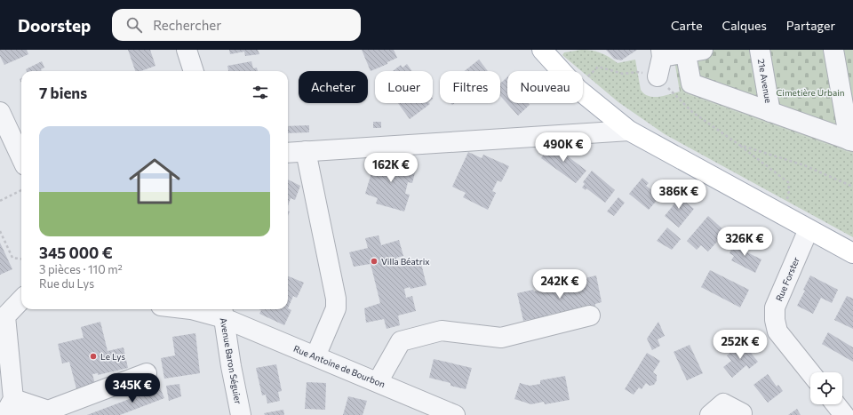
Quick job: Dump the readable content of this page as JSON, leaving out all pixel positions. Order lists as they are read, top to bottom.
{
  "streets": {
    "street": [
      "21e Avenue",
      "Rue Forster",
      "Avenue Baron Séguier",
      "Rue Antoine de Bourbon"
    ]
  },
  "crossings": [
    ["Avenue Baron Séguier", "Rue Antoine de Bourbon"]
  ],
  "parks": ["Cimetière Urbain"],
  "places": ["Villa Béatrix", "Le Lys"],
  "page": {
    "header": "Doorstep",
    "search": "Rechercher",
    "nav": ["Carte", "Calques", "Partager"],
    "chip": [
      "Acheter",
      "Louer",
      "Filtres",
      "Nouveau"
    ],
    "heading": "7 biens",
    "list": [
      {
        "name": "345 000 €",
        "note": "3 pièces · 110 m² · Rue du Lys"
      }
    ],
    "price": [
      "490K €",
      "162K €",
      "386K €",
      "326K €",
      "242K €",
      "252K €",
      "345K €"
    ]
  }
}
